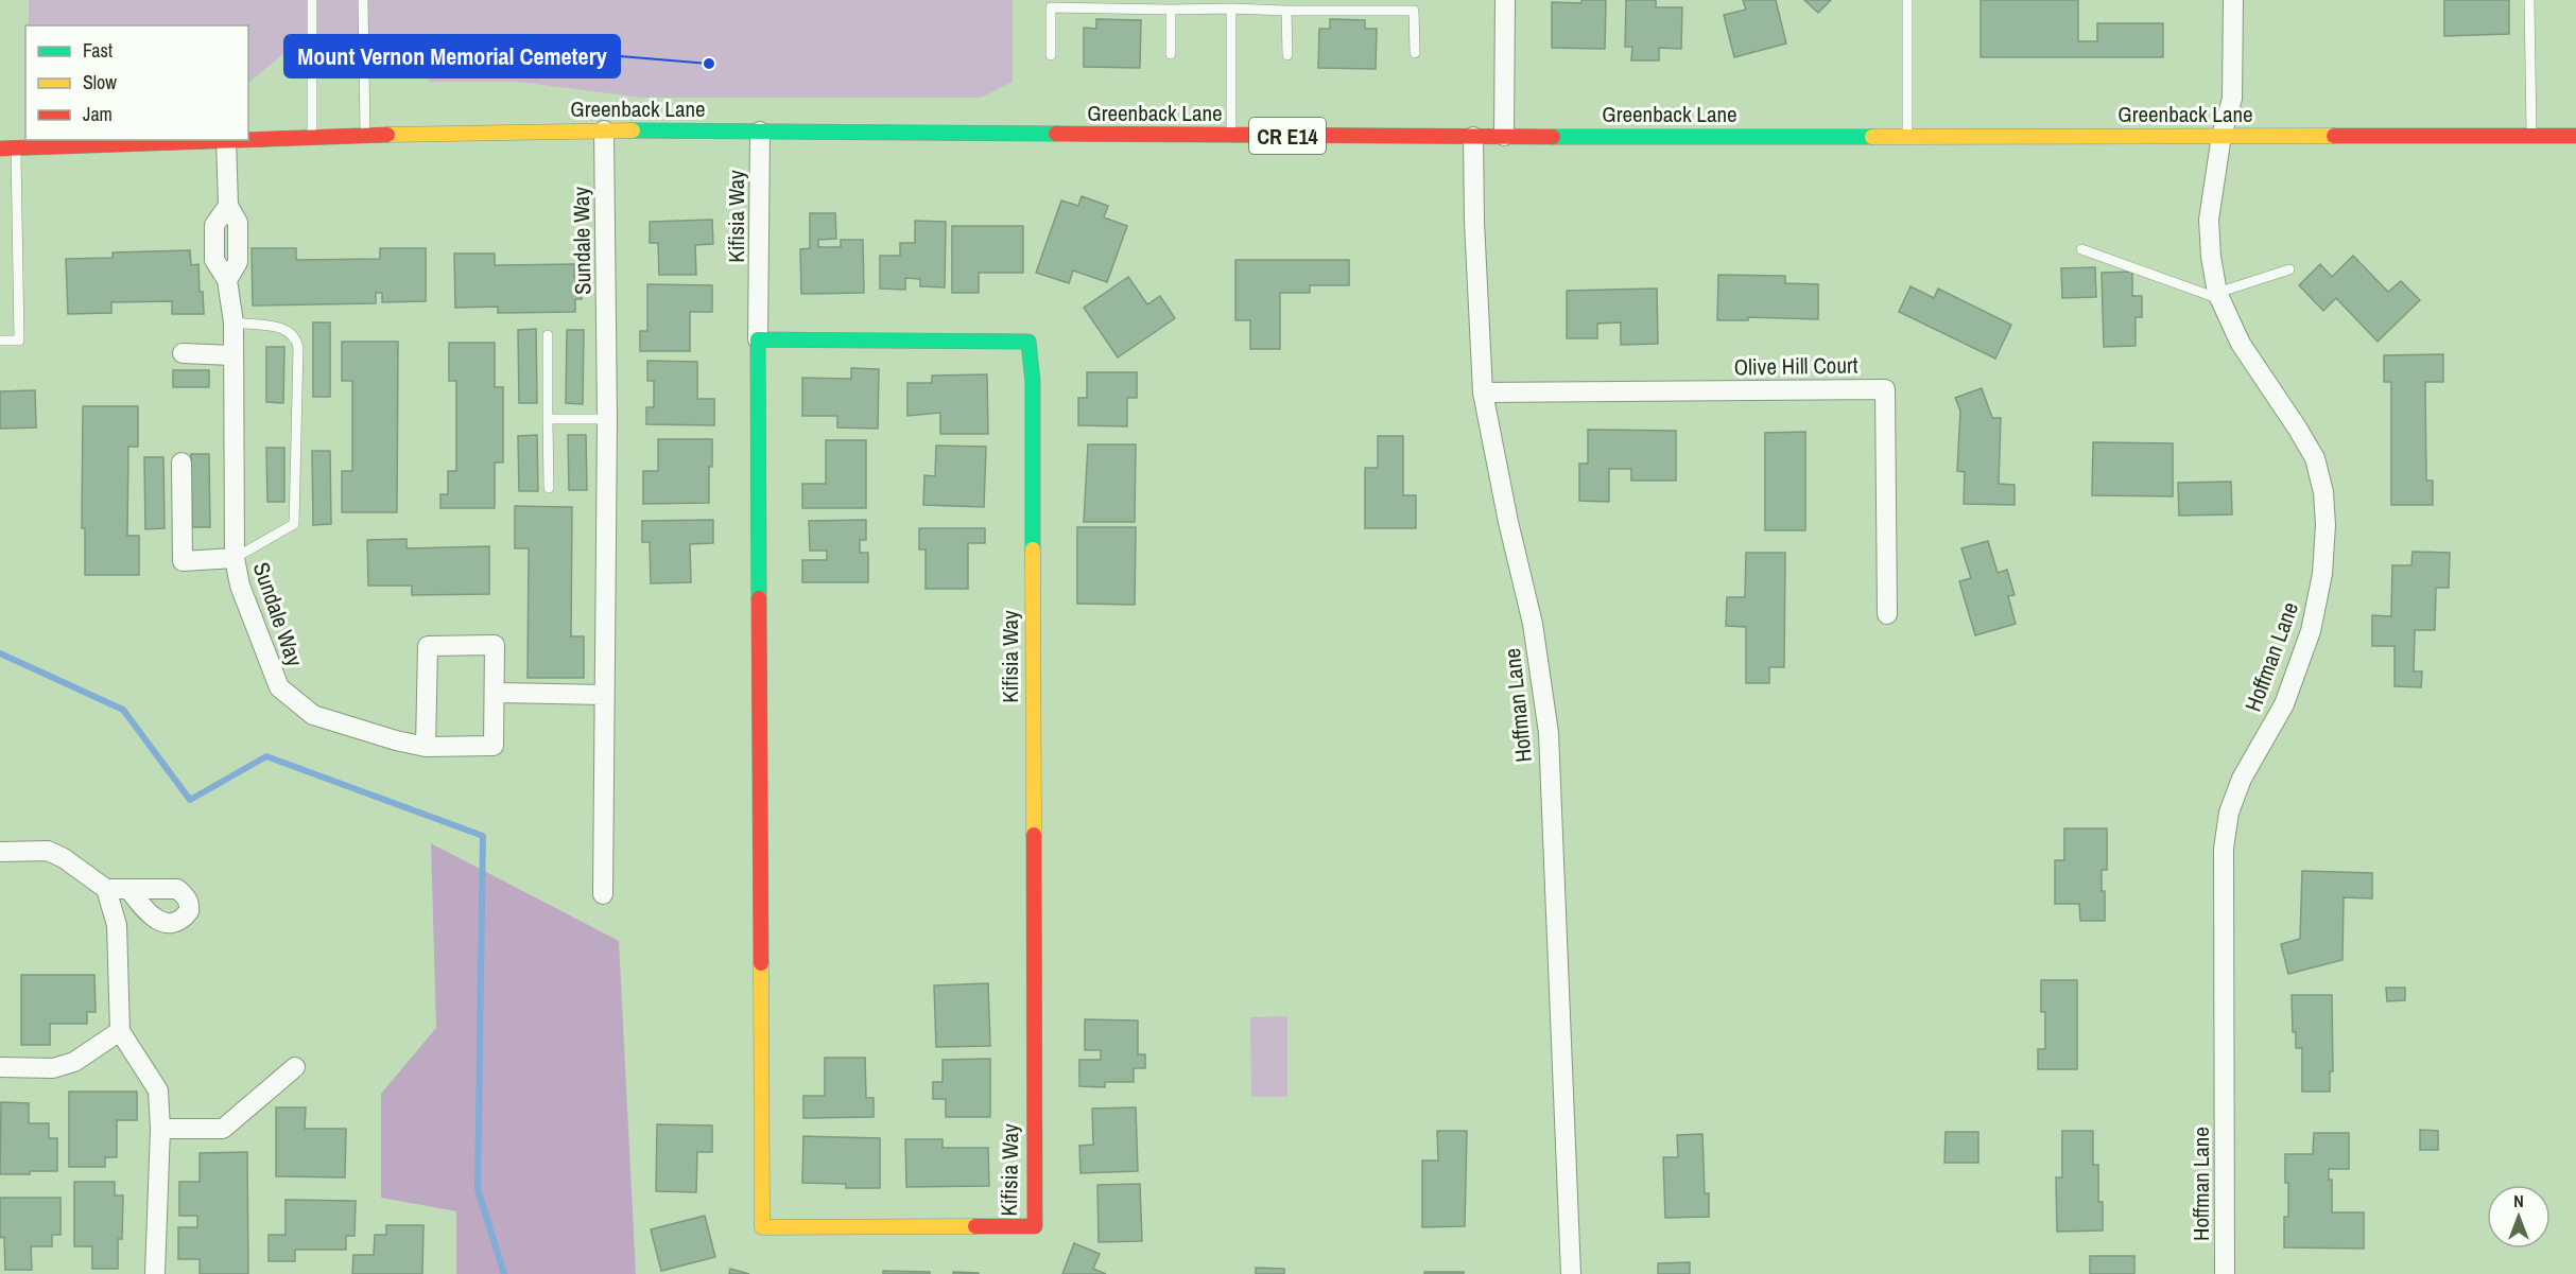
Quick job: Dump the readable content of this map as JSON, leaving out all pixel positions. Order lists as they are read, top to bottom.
{
  "streets": {
    "main road": ["Greenback Lane", "CR E14", "Kifisia Way"],
    "street": ["Sundale Way", "Olive Hill Court", "Hoffman Lane"]
  },
  "crossings": [
    ["Greenback Lane", "Kifisia Way"],
    ["Greenback Lane", "Sundale Way"],
    ["Greenback Lane", "Hoffman Lane"],
    ["Olive Hill Court", "Hoffman Lane"]
  ],
  "places": ["Mount Vernon Memorial Cemetery"],
  "legend": ["Fast", "Slow", "Jam"],
  "north": "top"
}
